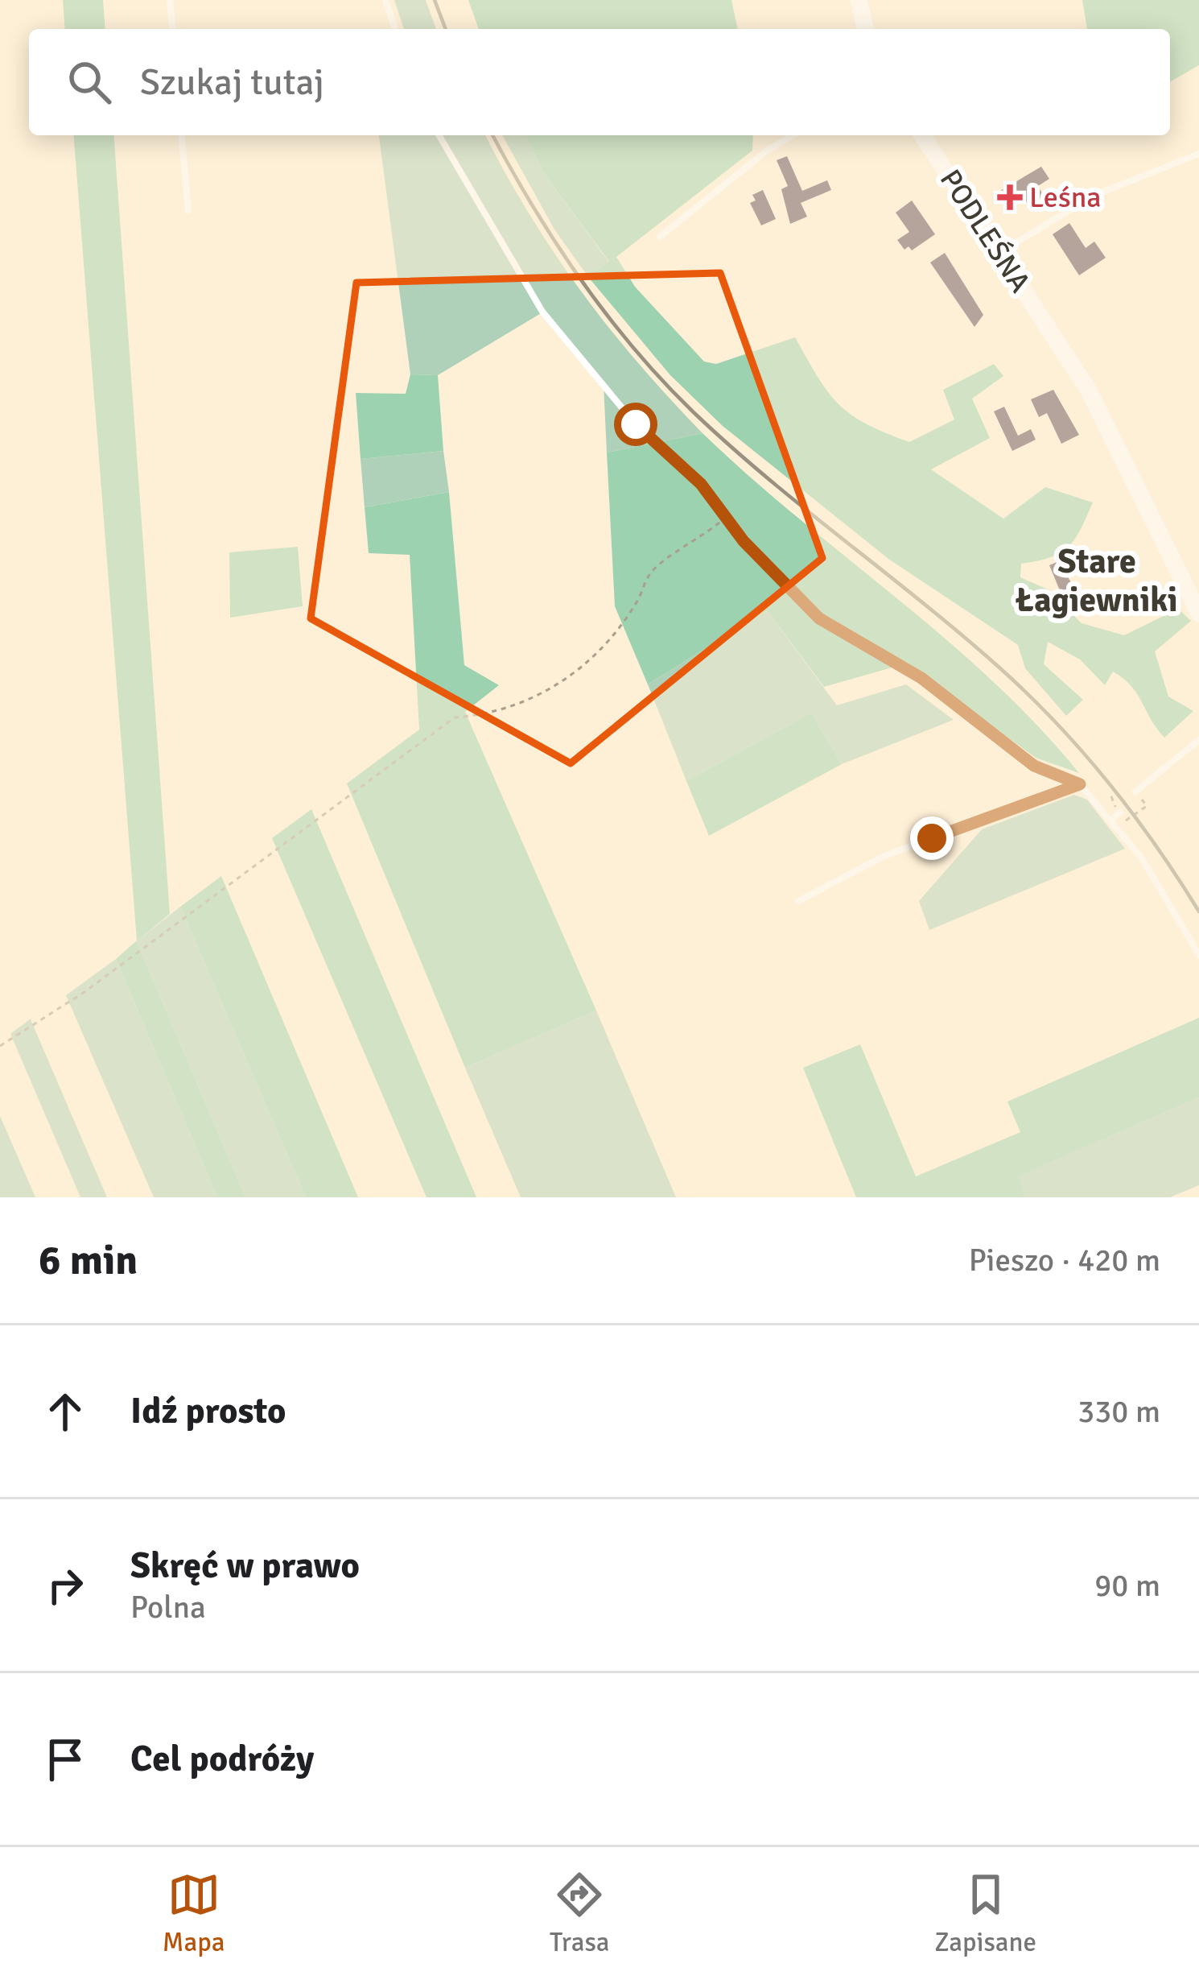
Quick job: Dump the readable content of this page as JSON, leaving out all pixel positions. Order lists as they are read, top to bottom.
{
  "streets": {
    "street": ["PODLEŚNA"]
  },
  "districts": ["Stare Łagiewniki"],
  "places": {
    "health": ["Leśna"]
  },
  "page": {
    "search": "Szukaj tutaj",
    "heading": ["6 min", "Pieszo · 420 m"],
    "list": [
      ["Idź prosto", "330 m"],
      ["Skręć w prawo", "Polna", "90 m"],
      "Cel podróży"
    ],
    "nav": ["Mapa", "Trasa", "Zapisane"]
  }
}
